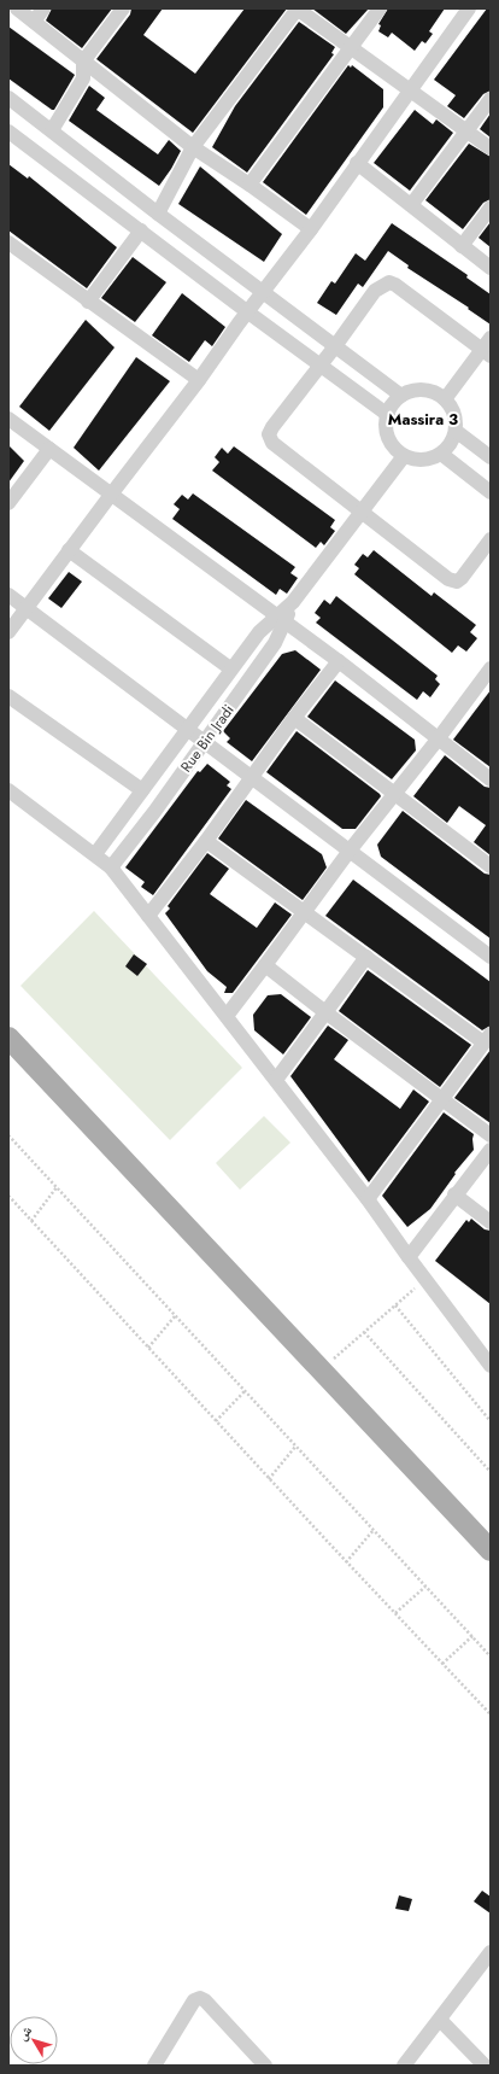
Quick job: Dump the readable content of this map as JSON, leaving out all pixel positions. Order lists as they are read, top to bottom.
{
  "streets": {
    "street": ["Rue Bin Jradi"]
  },
  "districts": ["Massira 3"],
  "north": "top left"
}
